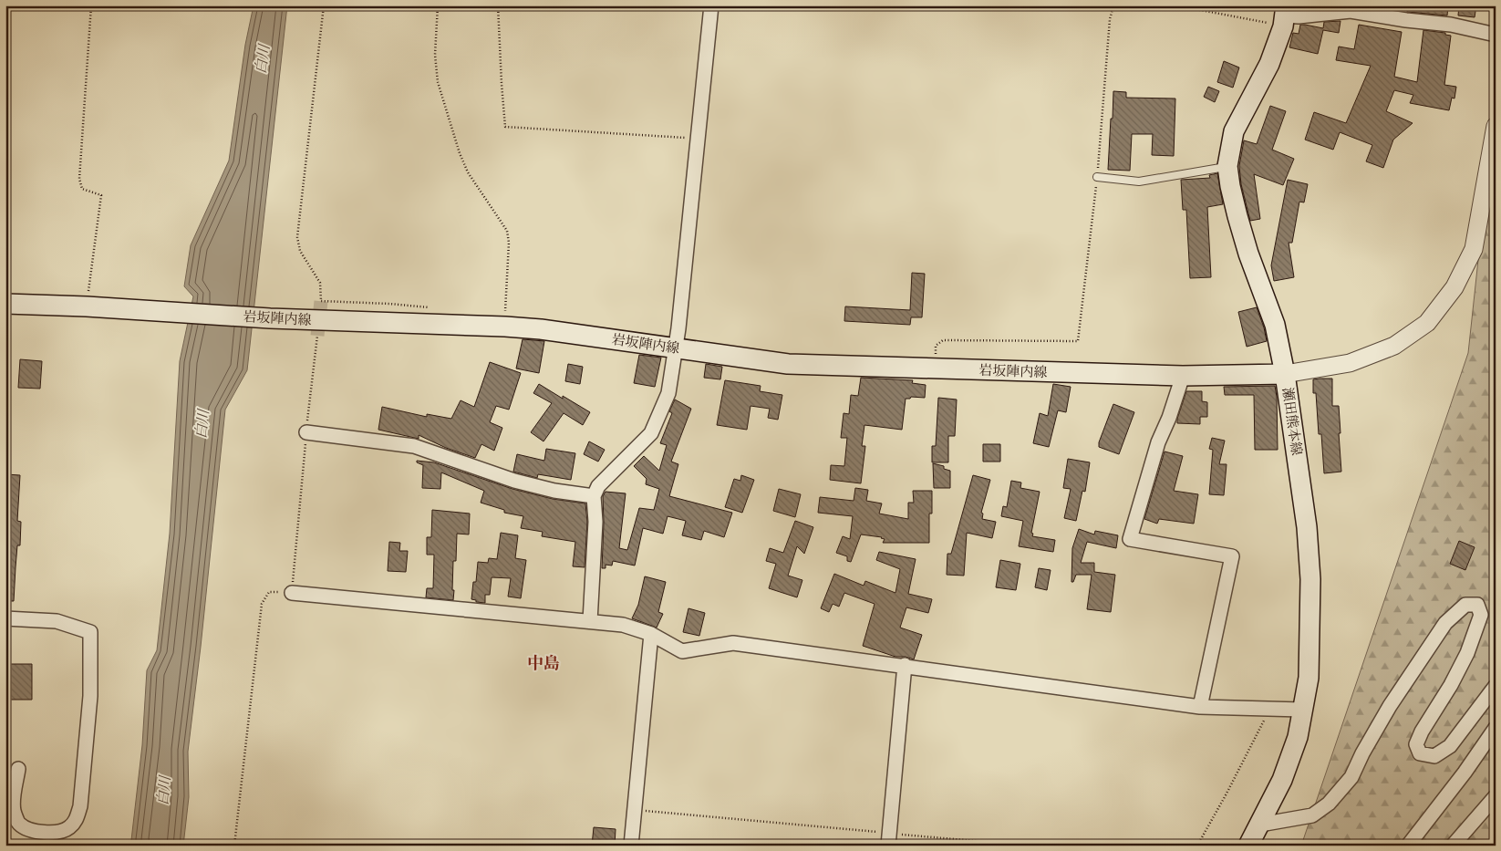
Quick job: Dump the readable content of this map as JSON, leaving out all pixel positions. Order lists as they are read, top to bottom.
{
  "streets": {
    "main road": ["岩坂陣内線", "瀬田熊本線"]
  },
  "crossings": [
    ["岩坂陣内線", "瀬田熊本線"]
  ],
  "districts": ["中島"],
  "water": ["白川"]
}
